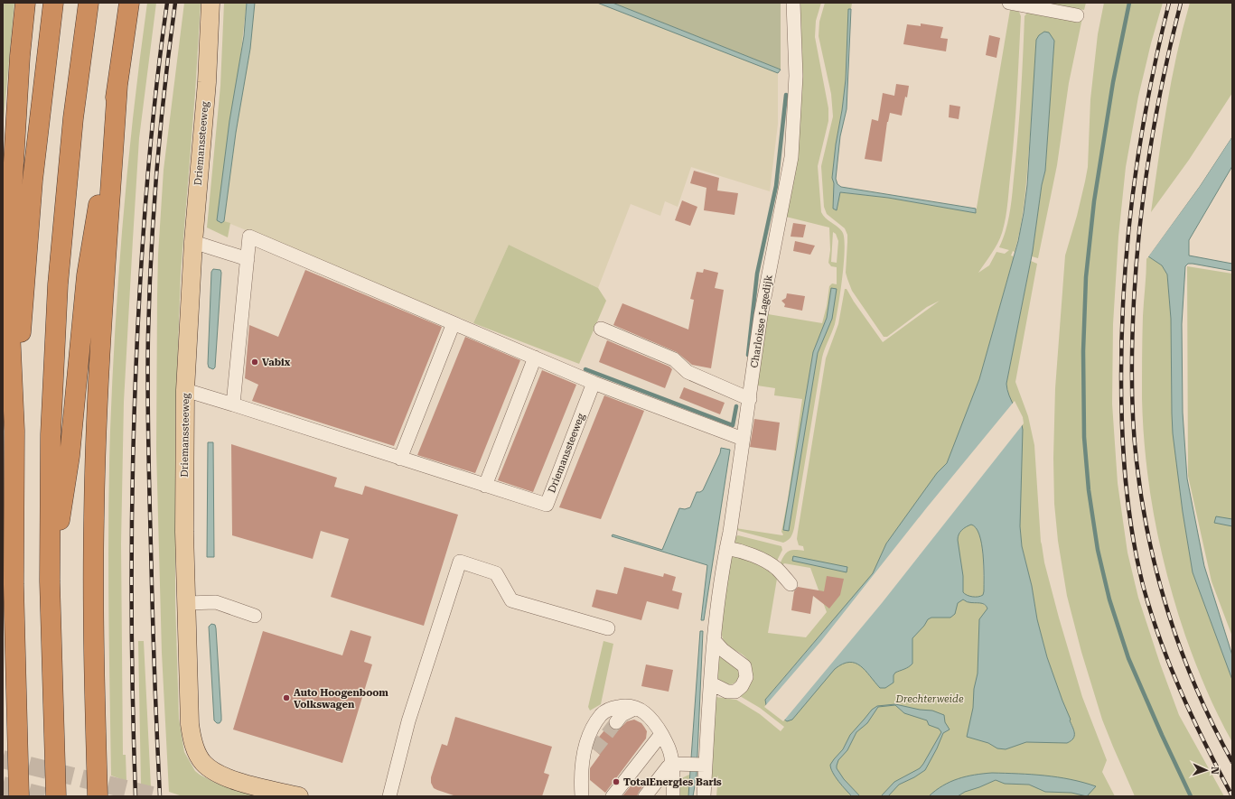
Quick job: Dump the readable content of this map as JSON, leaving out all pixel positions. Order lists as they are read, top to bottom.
{
  "streets": {
    "main road": ["Driemanssteeweg"],
    "street": ["Charloisse Lagedijk"]
  },
  "parks": ["Drechterweide"],
  "places": ["Vabix", "Auto Hoogenboom Volkswagen", "TotalEnergies Baris"],
  "north": "right"
}
